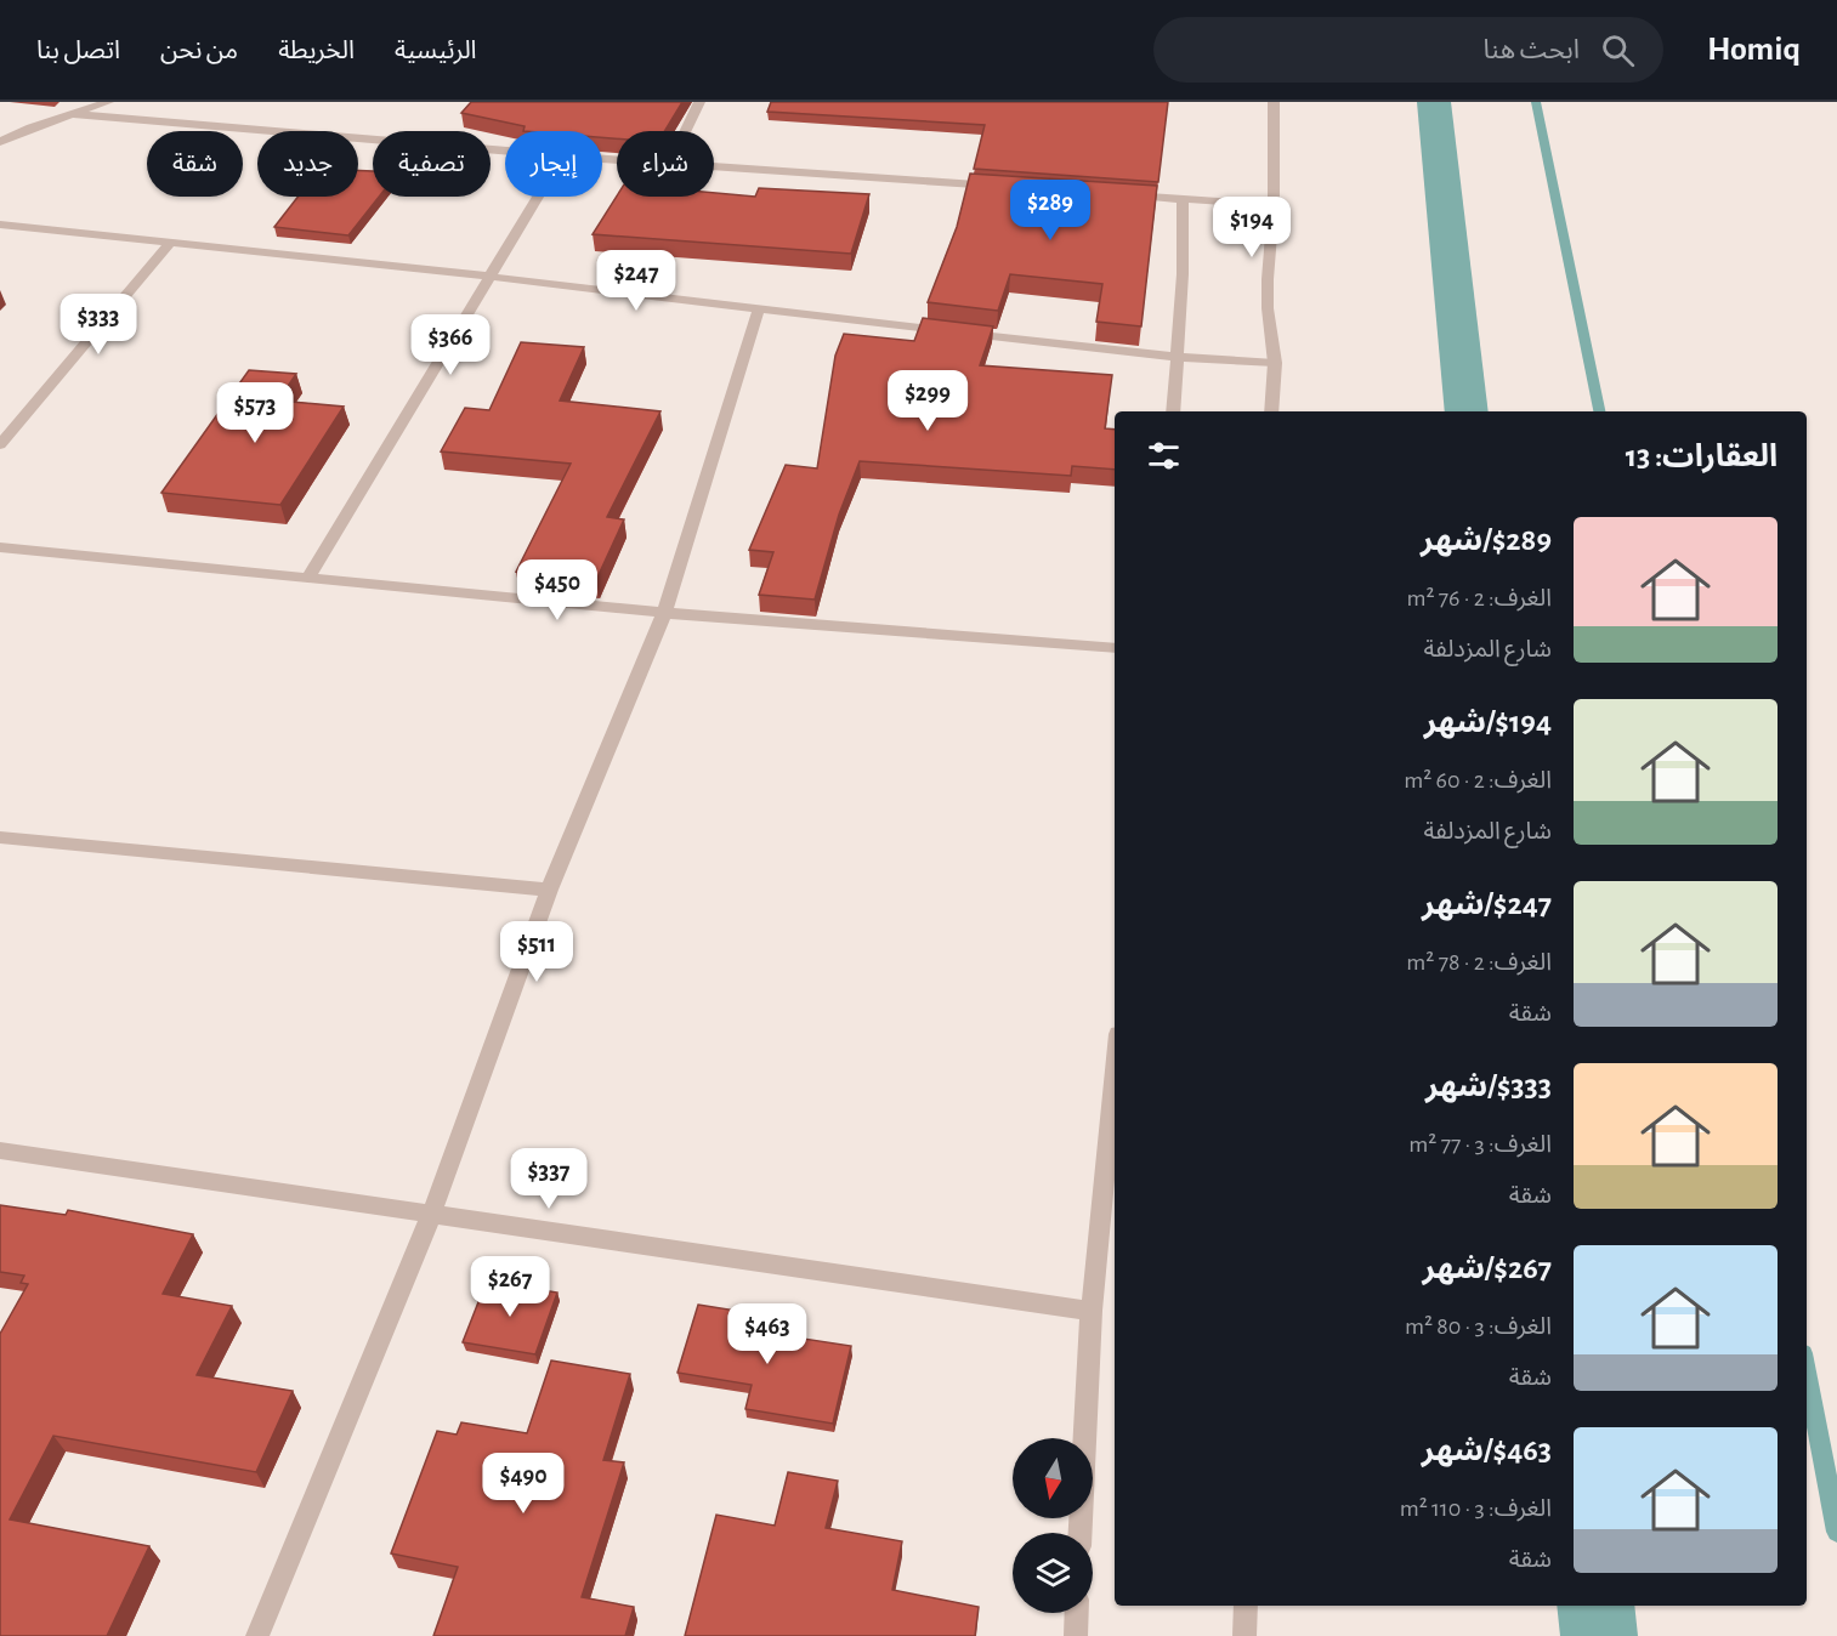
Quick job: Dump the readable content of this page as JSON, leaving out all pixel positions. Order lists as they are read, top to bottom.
{
  "north": "bottom",
  "page": {
    "header": "Homiq",
    "search": "ابحث هنا",
    "nav": [
      "الرئيسية",
      "الخريطة",
      "من نحن",
      "اتصل بنا"
    ],
    "chip": [
      "شراء",
      "إيجار",
      "تصفية",
      "جديد",
      "شقة"
    ],
    "price": [
      "$289",
      "$194",
      "$247",
      "$333",
      "$366",
      "$299",
      "$573",
      "$450",
      "$511",
      "$337",
      "$267",
      "$463",
      "$490"
    ],
    "heading": "العقارات: 13",
    "list": [
      {
        "name": "$289/شهر",
        "note": "الغرف: 2 · 76 m² · شارع المزدلفة"
      },
      {
        "name": "$194/شهر",
        "note": "الغرف: 2 · 60 m² · شارع المزدلفة"
      },
      {
        "name": "$247/شهر",
        "note": "الغرف: 2 · 78 m² · شقة"
      },
      {
        "name": "$333/شهر",
        "note": "الغرف: 3 · 77 m² · شقة"
      },
      {
        "name": "$267/شهر",
        "note": "الغرف: 3 · 80 m² · شقة"
      },
      {
        "name": "$463/شهر",
        "note": "الغرف: 3 · 110 m² · شقة"
      }
    ]
  }
}
